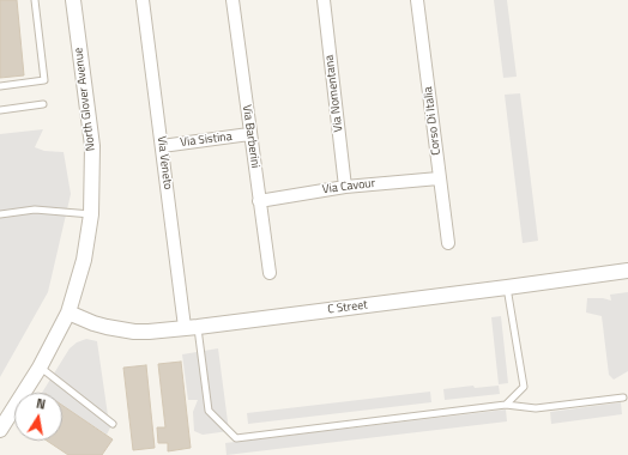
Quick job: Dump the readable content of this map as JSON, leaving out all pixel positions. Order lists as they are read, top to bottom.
{
  "streets": {
    "street": [
      "Via Nomentana",
      "North Glover Avenue",
      "Corso Di Italia",
      "Via Barberini",
      "Via Sistina",
      "Via Veneto",
      "Via Cavour",
      "C Street"
    ]
  },
  "crossings": [
    ["Via Nomentana", "Via Cavour"],
    ["North Glover Avenue", "C Street"],
    ["Corso Di Italia", "Via Cavour"],
    ["Via Barberini", "Via Sistina"],
    ["Via Barberini", "Via Cavour"],
    ["Via Sistina", "Via Veneto"],
    ["Via Veneto", "C Street"]
  ],
  "north": "top"
}
